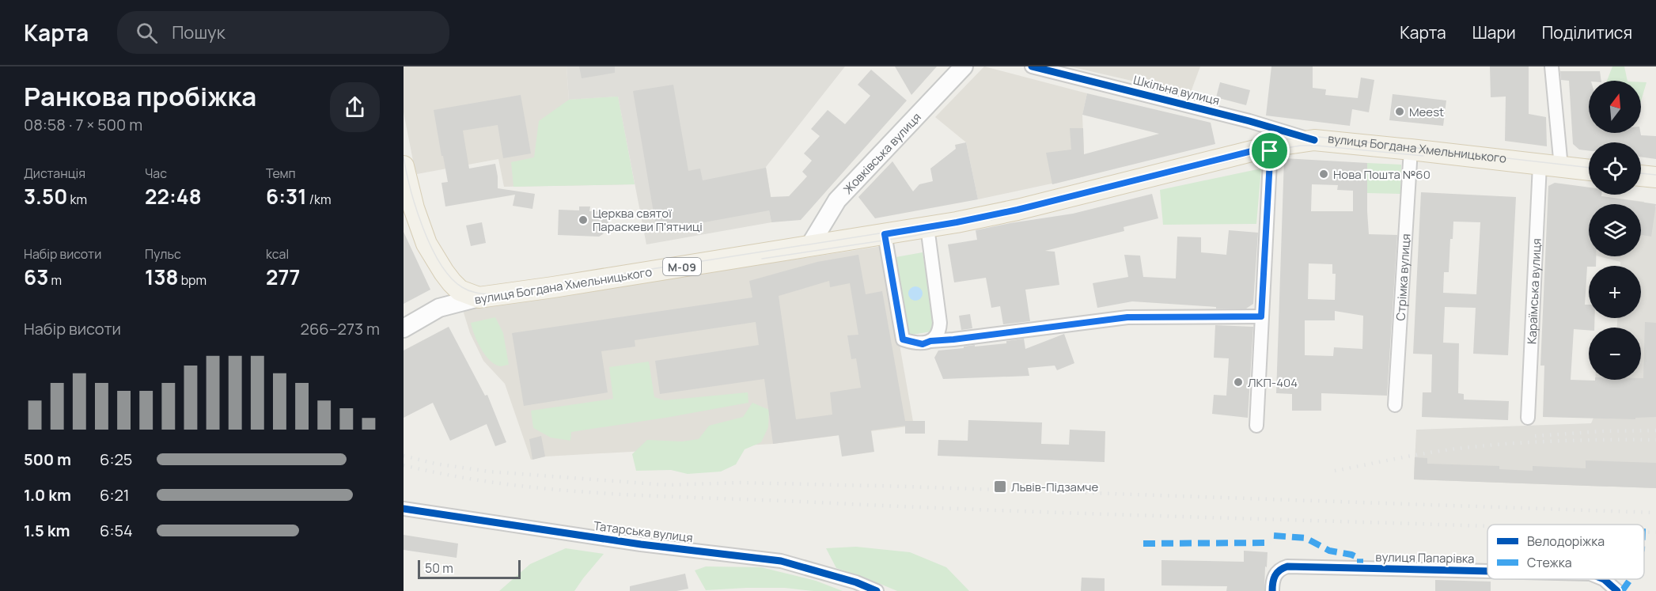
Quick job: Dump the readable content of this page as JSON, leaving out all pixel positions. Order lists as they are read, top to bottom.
{
  "streets": {
    "main road": ["вулиця Богдана Хмельницького", "М-09"],
    "street": [
      "Шкільна вулиця",
      "Жовківська вулиця",
      "Стрімка вулиця",
      "Караїмська вулиця",
      "Татарська вулиця",
      "вулиця Папарівка"
    ]
  },
  "crossings": [
    ["Шкільна вулиця", "вулиця Богдана Хмельницького"],
    ["вулиця Богдана Хмельницького", "Жовківська вулиця"],
    ["вулиця Богдана Хмельницького", "Стрімка вулиця"],
    ["вулиця Богдана Хмельницького", "Караїмська вулиця"]
  ],
  "places": {
    "other": [
      "Meest",
      "Нова Пошта №60",
      "Церква святої Параскеви П'ятниці",
      "ЛКП-404"
    ],
    "transit": ["Львів-Підзамче"]
  },
  "legend": ["Велодоріжка", "Стежка"],
  "scale_bar": "50 m",
  "north": "top",
  "page": {
    "header": "Карта",
    "search": "Пошук",
    "nav": ["Карта", "Шари", "Поділитися"],
    "heading": ["Ранкова пробіжка", "08:58 · 7 × 500 m"],
    "map_buttons": ["+", "−"],
    "stats": [
      ["Дистанція", "3.50 km"],
      ["Час", "22:48"],
      ["Темп", "6:31 /km"],
      ["Набір висоти", "63 m"],
      ["Пульс", "138 bpm"],
      ["kcal", "277"]
    ],
    "chart": ["Набір висоти", "266–273 m"],
    "list": [
      {
        "name": "500 m",
        "note": "6:25"
      },
      {
        "name": "1.0 km",
        "note": "6:21"
      },
      {
        "name": "1.5 km",
        "note": "6:54"
      }
    ],
    "scale": "50 m"
  }
}
